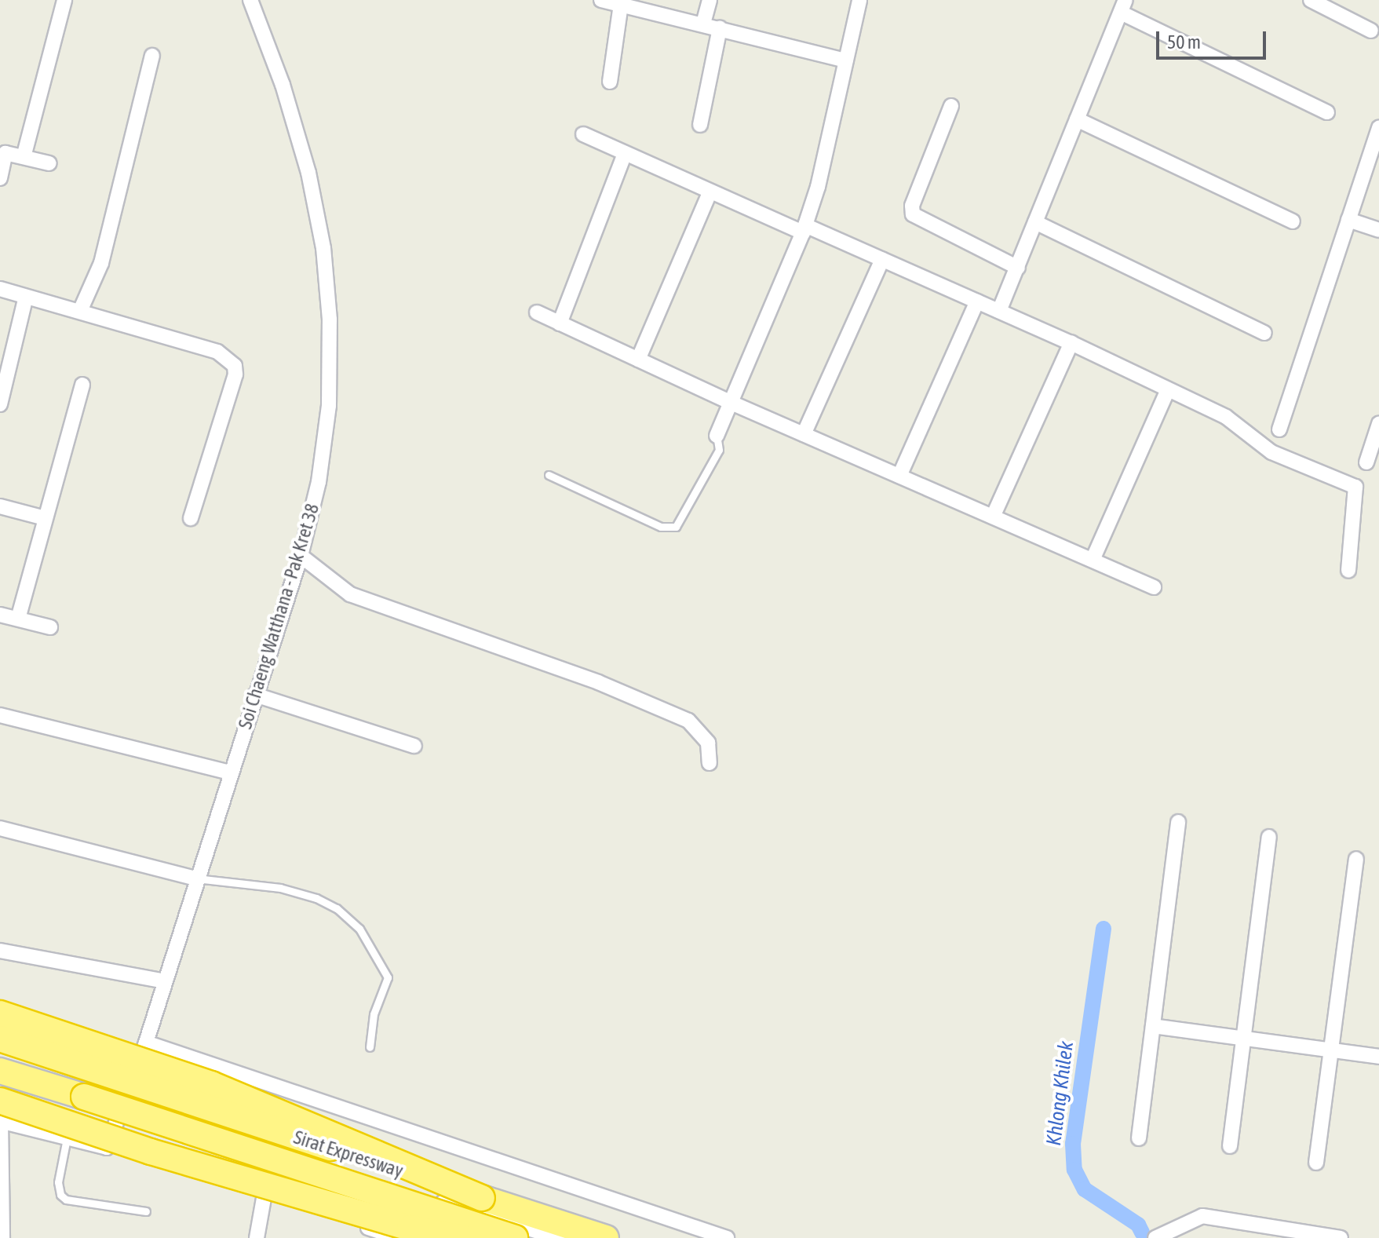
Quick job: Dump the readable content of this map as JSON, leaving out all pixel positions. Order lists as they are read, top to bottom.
{
  "streets": {
    "highway": ["Sirat Expressway"],
    "street": ["Soi Chaeng Watthana - Pak Kret 38"]
  },
  "water": ["Khlong Khilek"],
  "scale_bar": "50 m"
}
